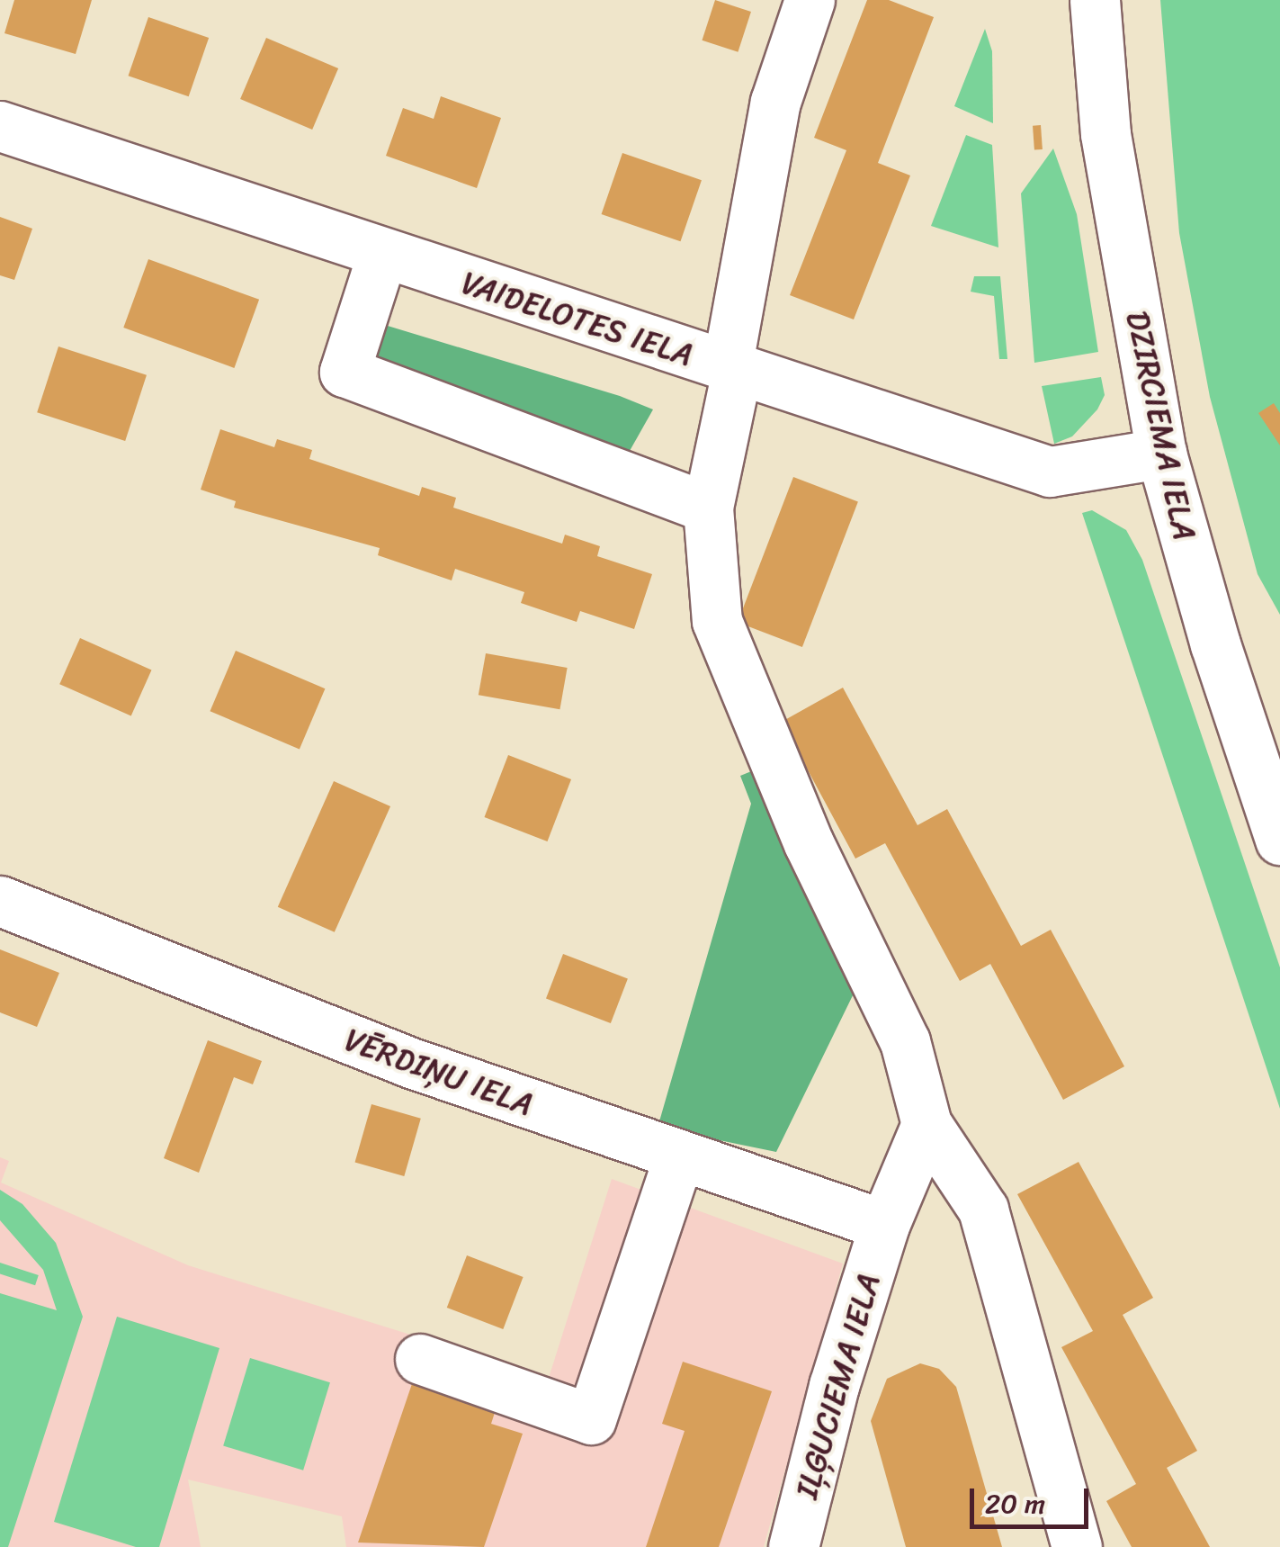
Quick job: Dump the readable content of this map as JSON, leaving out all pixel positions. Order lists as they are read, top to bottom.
{
  "streets": {
    "street": [
      "VAIDELOTES IELA",
      "DZIRCIEMA IELA",
      "VĒRDIŅU IELA",
      "IĻĢUCIEMA IELA"
    ]
  },
  "crossings": [
    ["VAIDELOTES IELA", "DZIRCIEMA IELA"],
    ["VĒRDIŅU IELA", "IĻĢUCIEMA IELA"]
  ],
  "scale_bar": "20 m"
}
